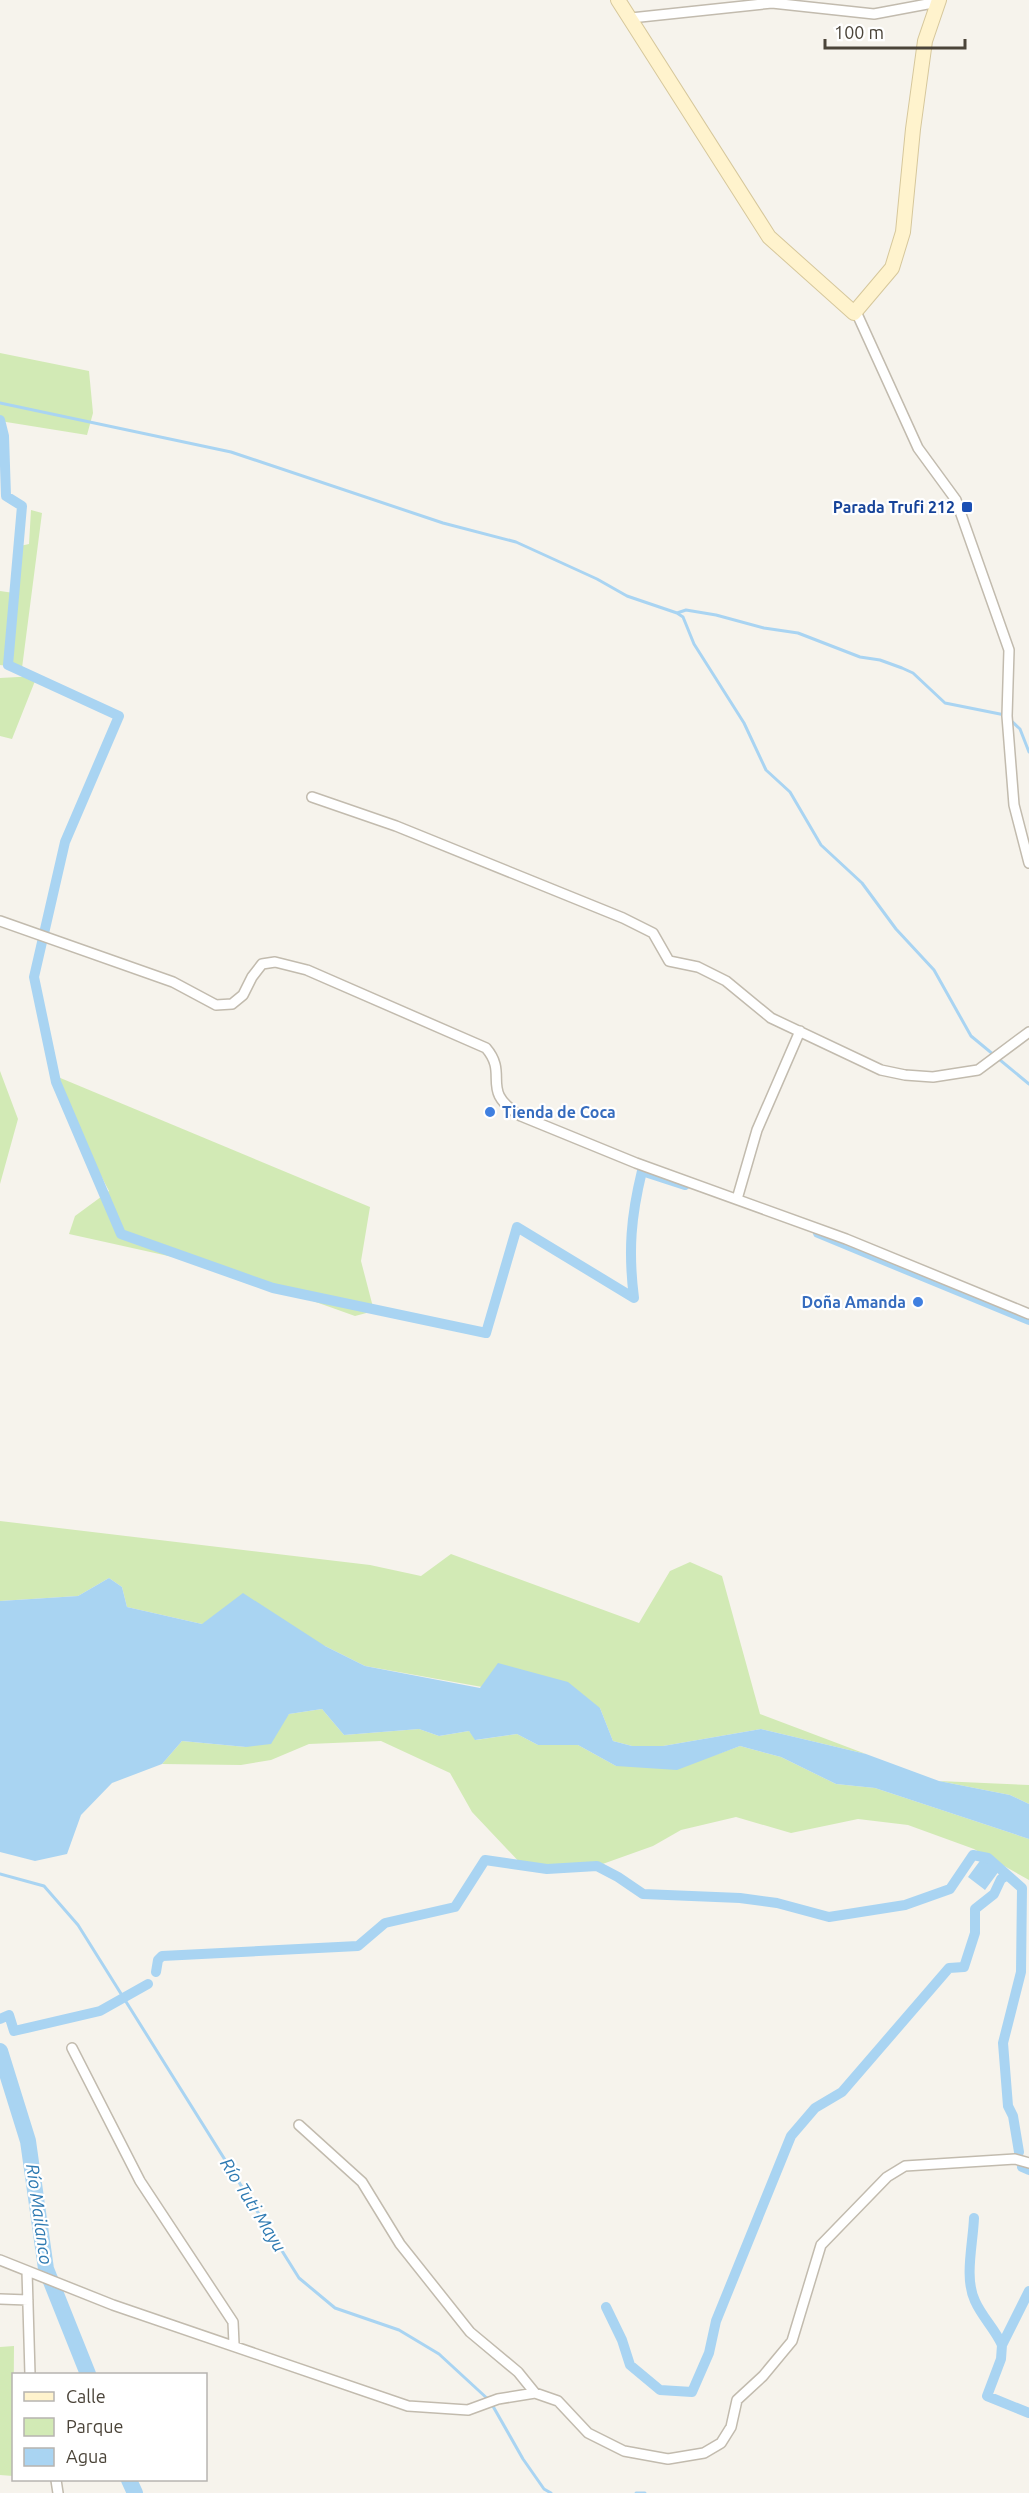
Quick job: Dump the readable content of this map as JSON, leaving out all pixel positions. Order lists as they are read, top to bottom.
{
  "water": ["Río Tuti Mayu", "Río Mailanco"],
  "places": {
    "transit": ["Parada Trufi 212"],
    "other": ["Tienda de Coca", "Doña Amanda"]
  },
  "legend": ["Calle", "Parque", "Agua"],
  "scale_bar": "100 m"
}
